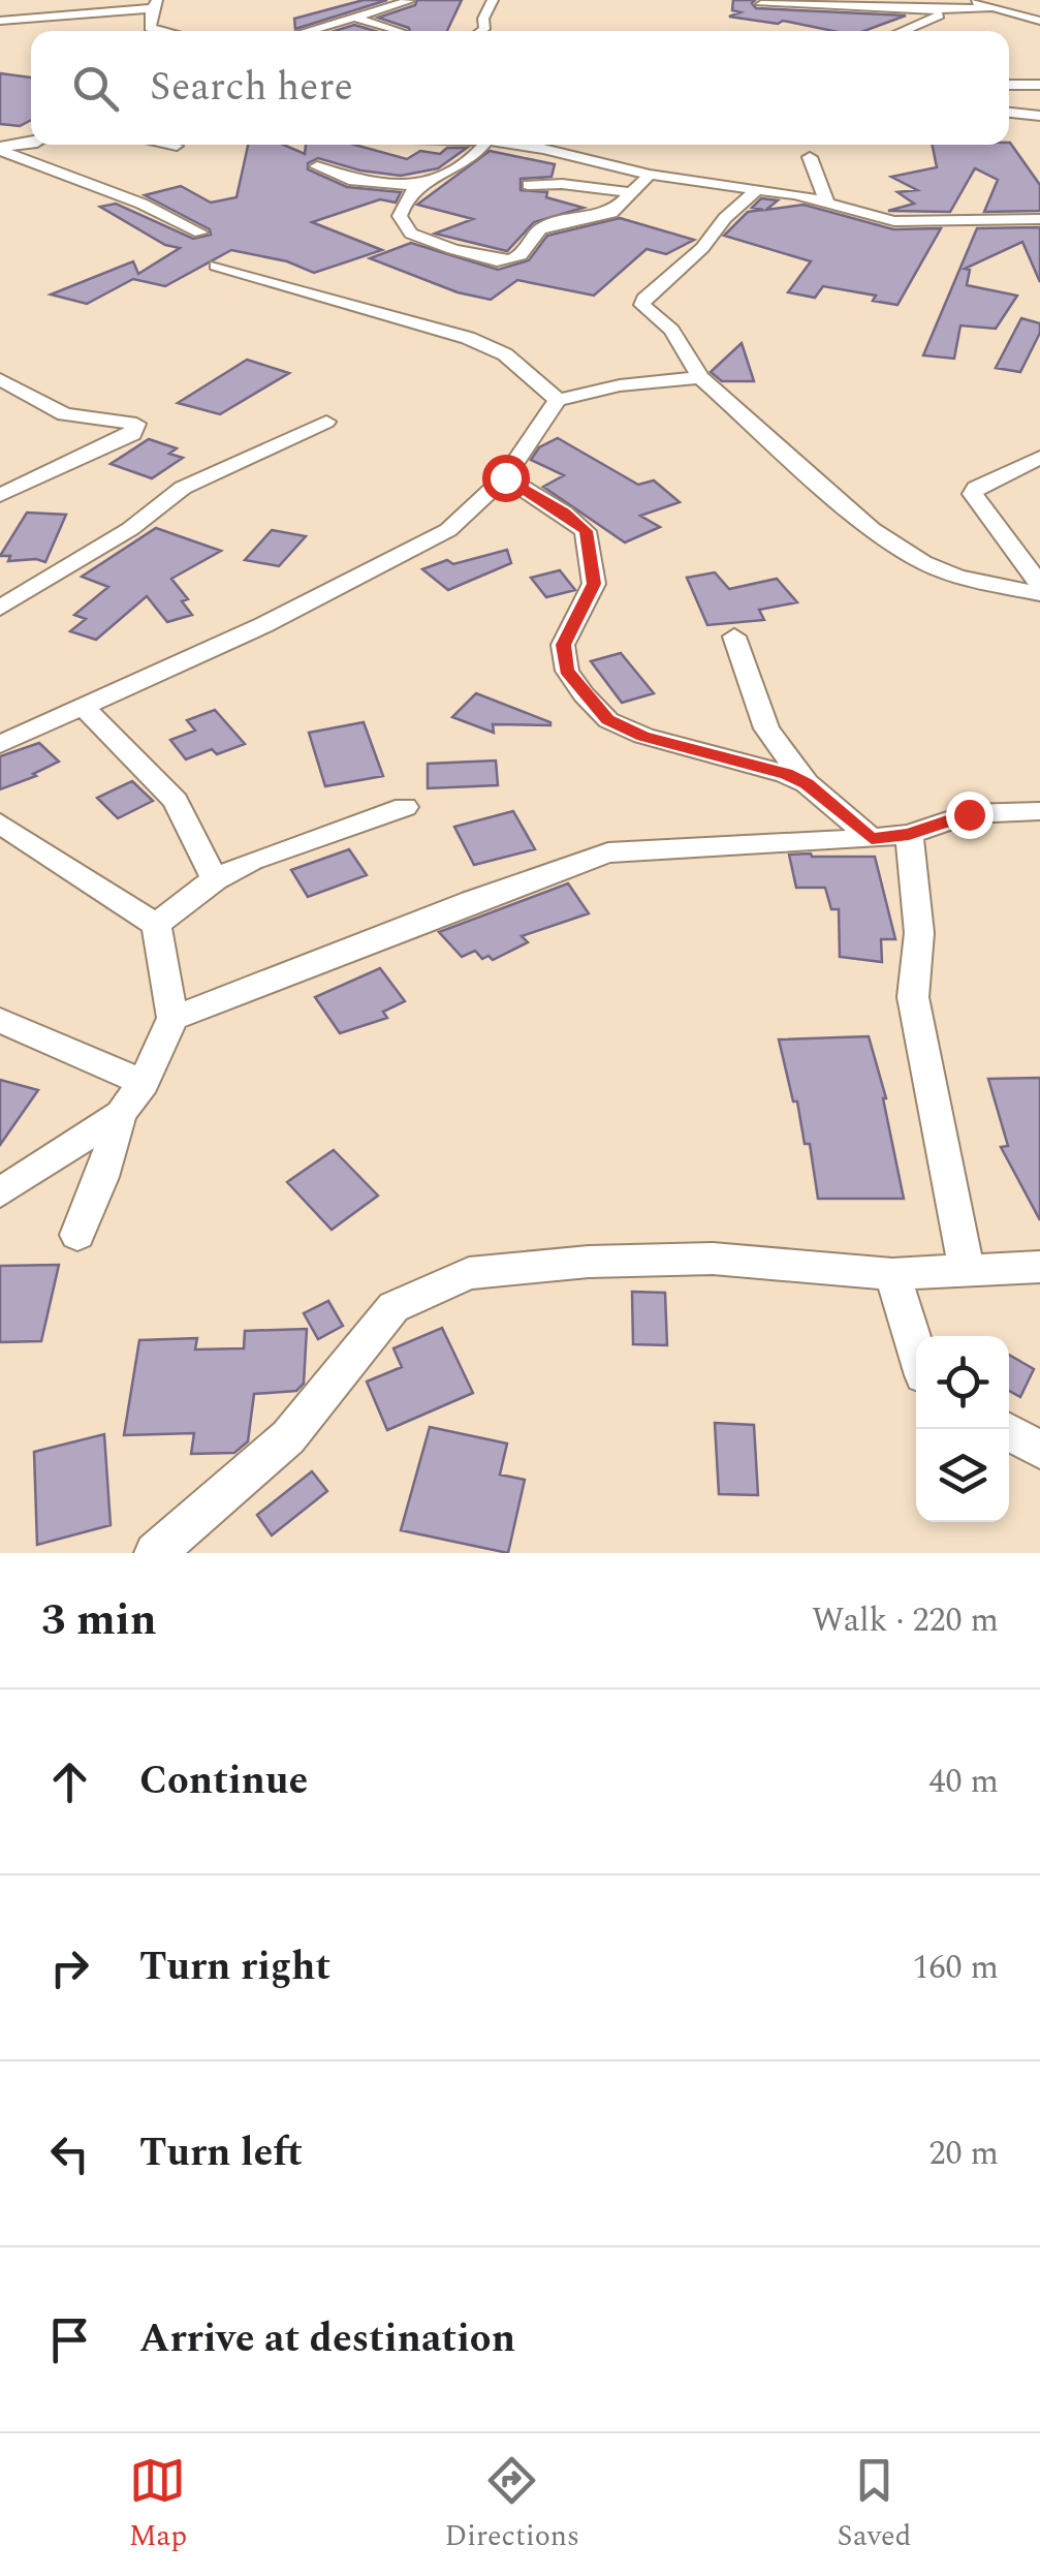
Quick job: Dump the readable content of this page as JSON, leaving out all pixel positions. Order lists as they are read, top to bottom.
{
  "page": {
    "search": "Search here",
    "heading": ["3 min", "Walk · 220 m"],
    "list": [
      ["Continue", "40 m"],
      ["Turn right", "160 m"],
      ["Turn left", "20 m"],
      "Arrive at destination"
    ],
    "nav": ["Map", "Directions", "Saved"]
  }
}
